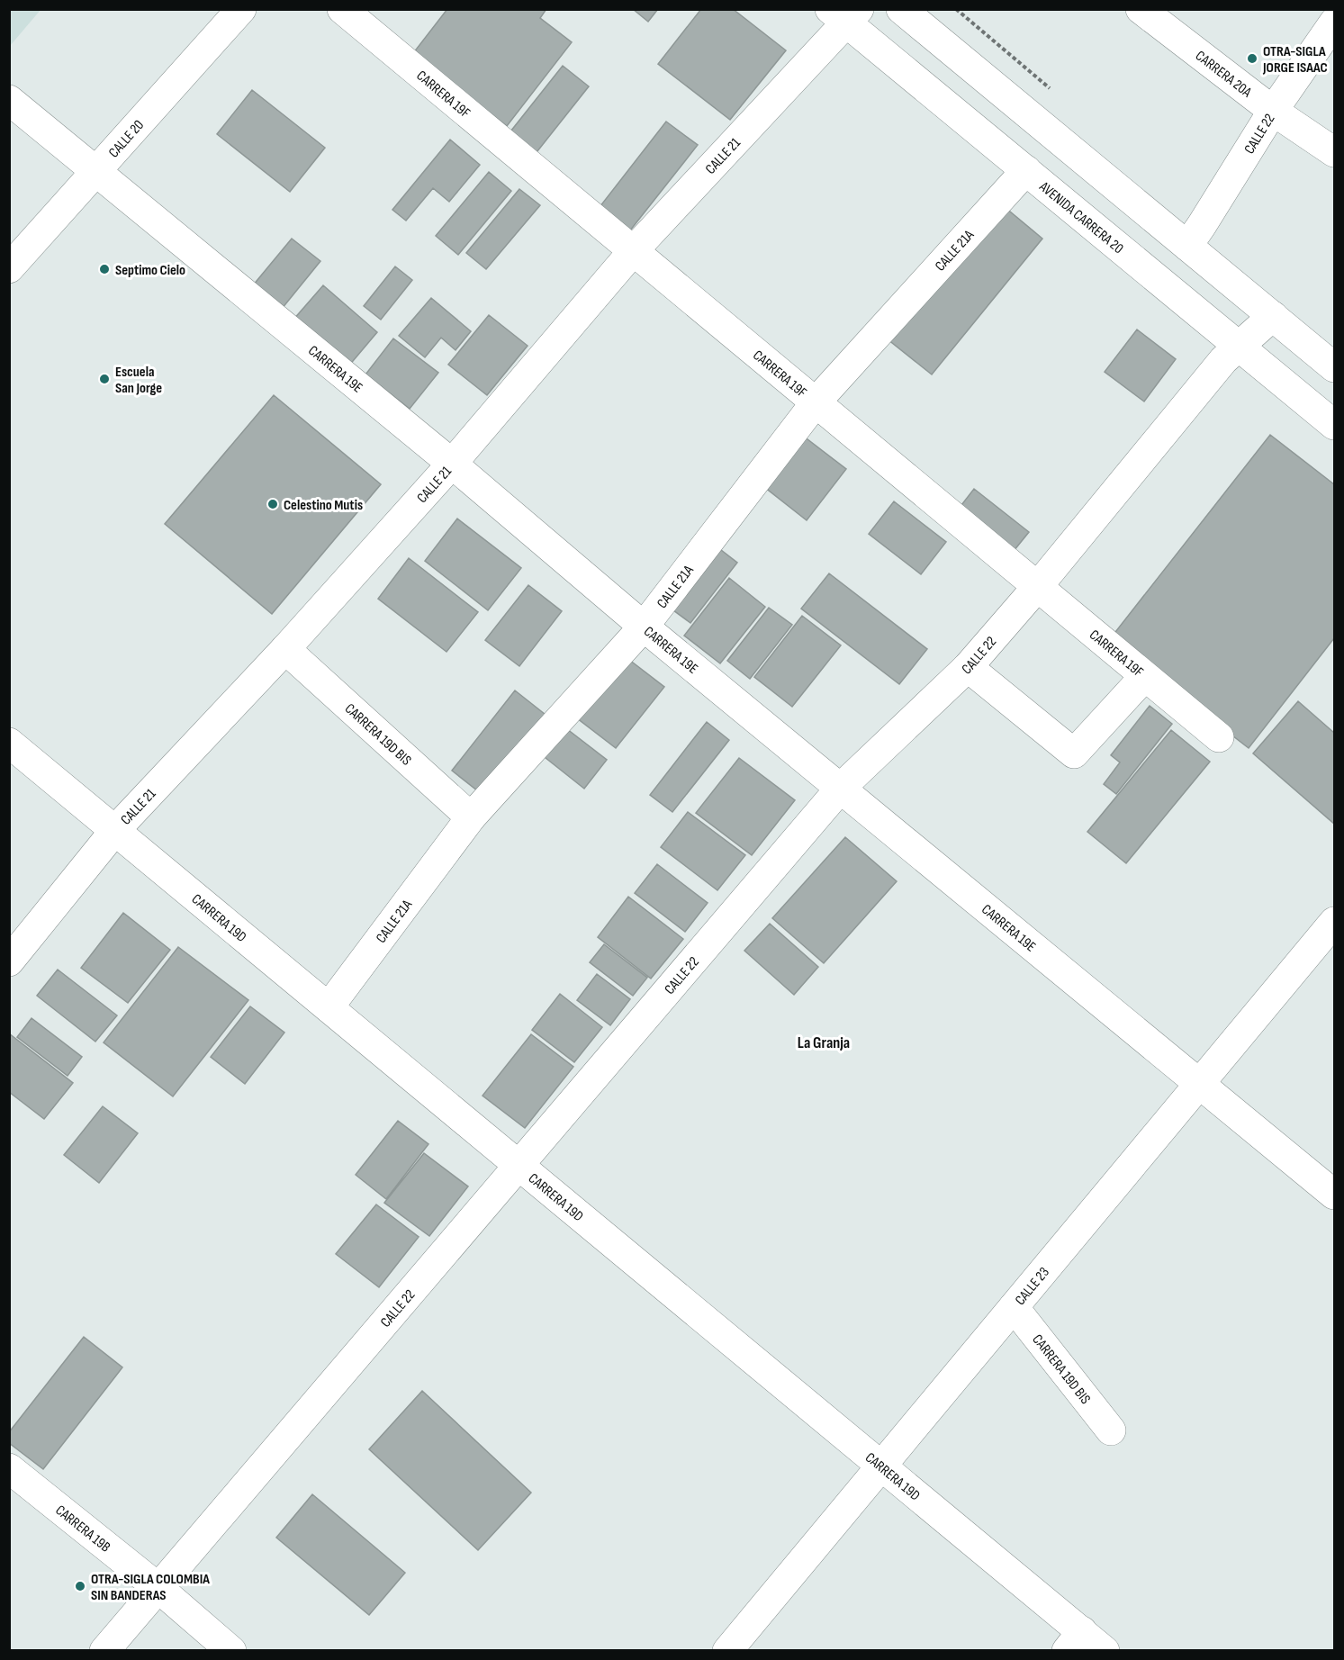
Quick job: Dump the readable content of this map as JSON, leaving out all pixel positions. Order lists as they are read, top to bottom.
{
  "streets": {
    "street": [
      "CARRERA 20A",
      "CARRERA 19F",
      "CALLE 22",
      "CALLE 20",
      "CALLE 21",
      "AVENIDA CARRERA 20",
      "CALLE 21A",
      "CARRERA 19E",
      "CARRERA 19D BIS",
      "CARRERA 19D",
      "CALLE 23",
      "CARRERA 19B"
    ]
  },
  "crossings": [
    ["CARRERA 20A", "CALLE 22"],
    ["CARRERA 19F", "CALLE 22"],
    ["CARRERA 19F", "CALLE 21"],
    ["CARRERA 19F", "CALLE 21A"],
    ["CALLE 22", "AVENIDA CARRERA 20"],
    ["CALLE 22", "CARRERA 19E"],
    ["CALLE 22", "CARRERA 19D"],
    ["CALLE 22", "CARRERA 19B"],
    ["CALLE 20", "CARRERA 19E"],
    ["CALLE 21", "AVENIDA CARRERA 20"],
    ["CALLE 21", "CARRERA 19E"],
    ["CALLE 21", "CARRERA 19D BIS"],
    ["CALLE 21", "CARRERA 19D"],
    ["AVENIDA CARRERA 20", "CALLE 21A"],
    ["CALLE 21A", "CARRERA 19E"],
    ["CALLE 21A", "CARRERA 19D BIS"],
    ["CALLE 21A", "CARRERA 19D"],
    ["CARRERA 19E", "CALLE 23"],
    ["CARRERA 19D BIS", "CALLE 23"],
    ["CARRERA 19D", "CALLE 23"]
  ],
  "districts": ["La Granja"],
  "places": [
    "OTRA-SIGLA JORGE ISAAC",
    "Septimo Cielo",
    "Escuela San Jorge",
    "Celestino Mutis",
    "OTRA-SIGLA COLOMBIA SIN BANDERAS"
  ]
}
